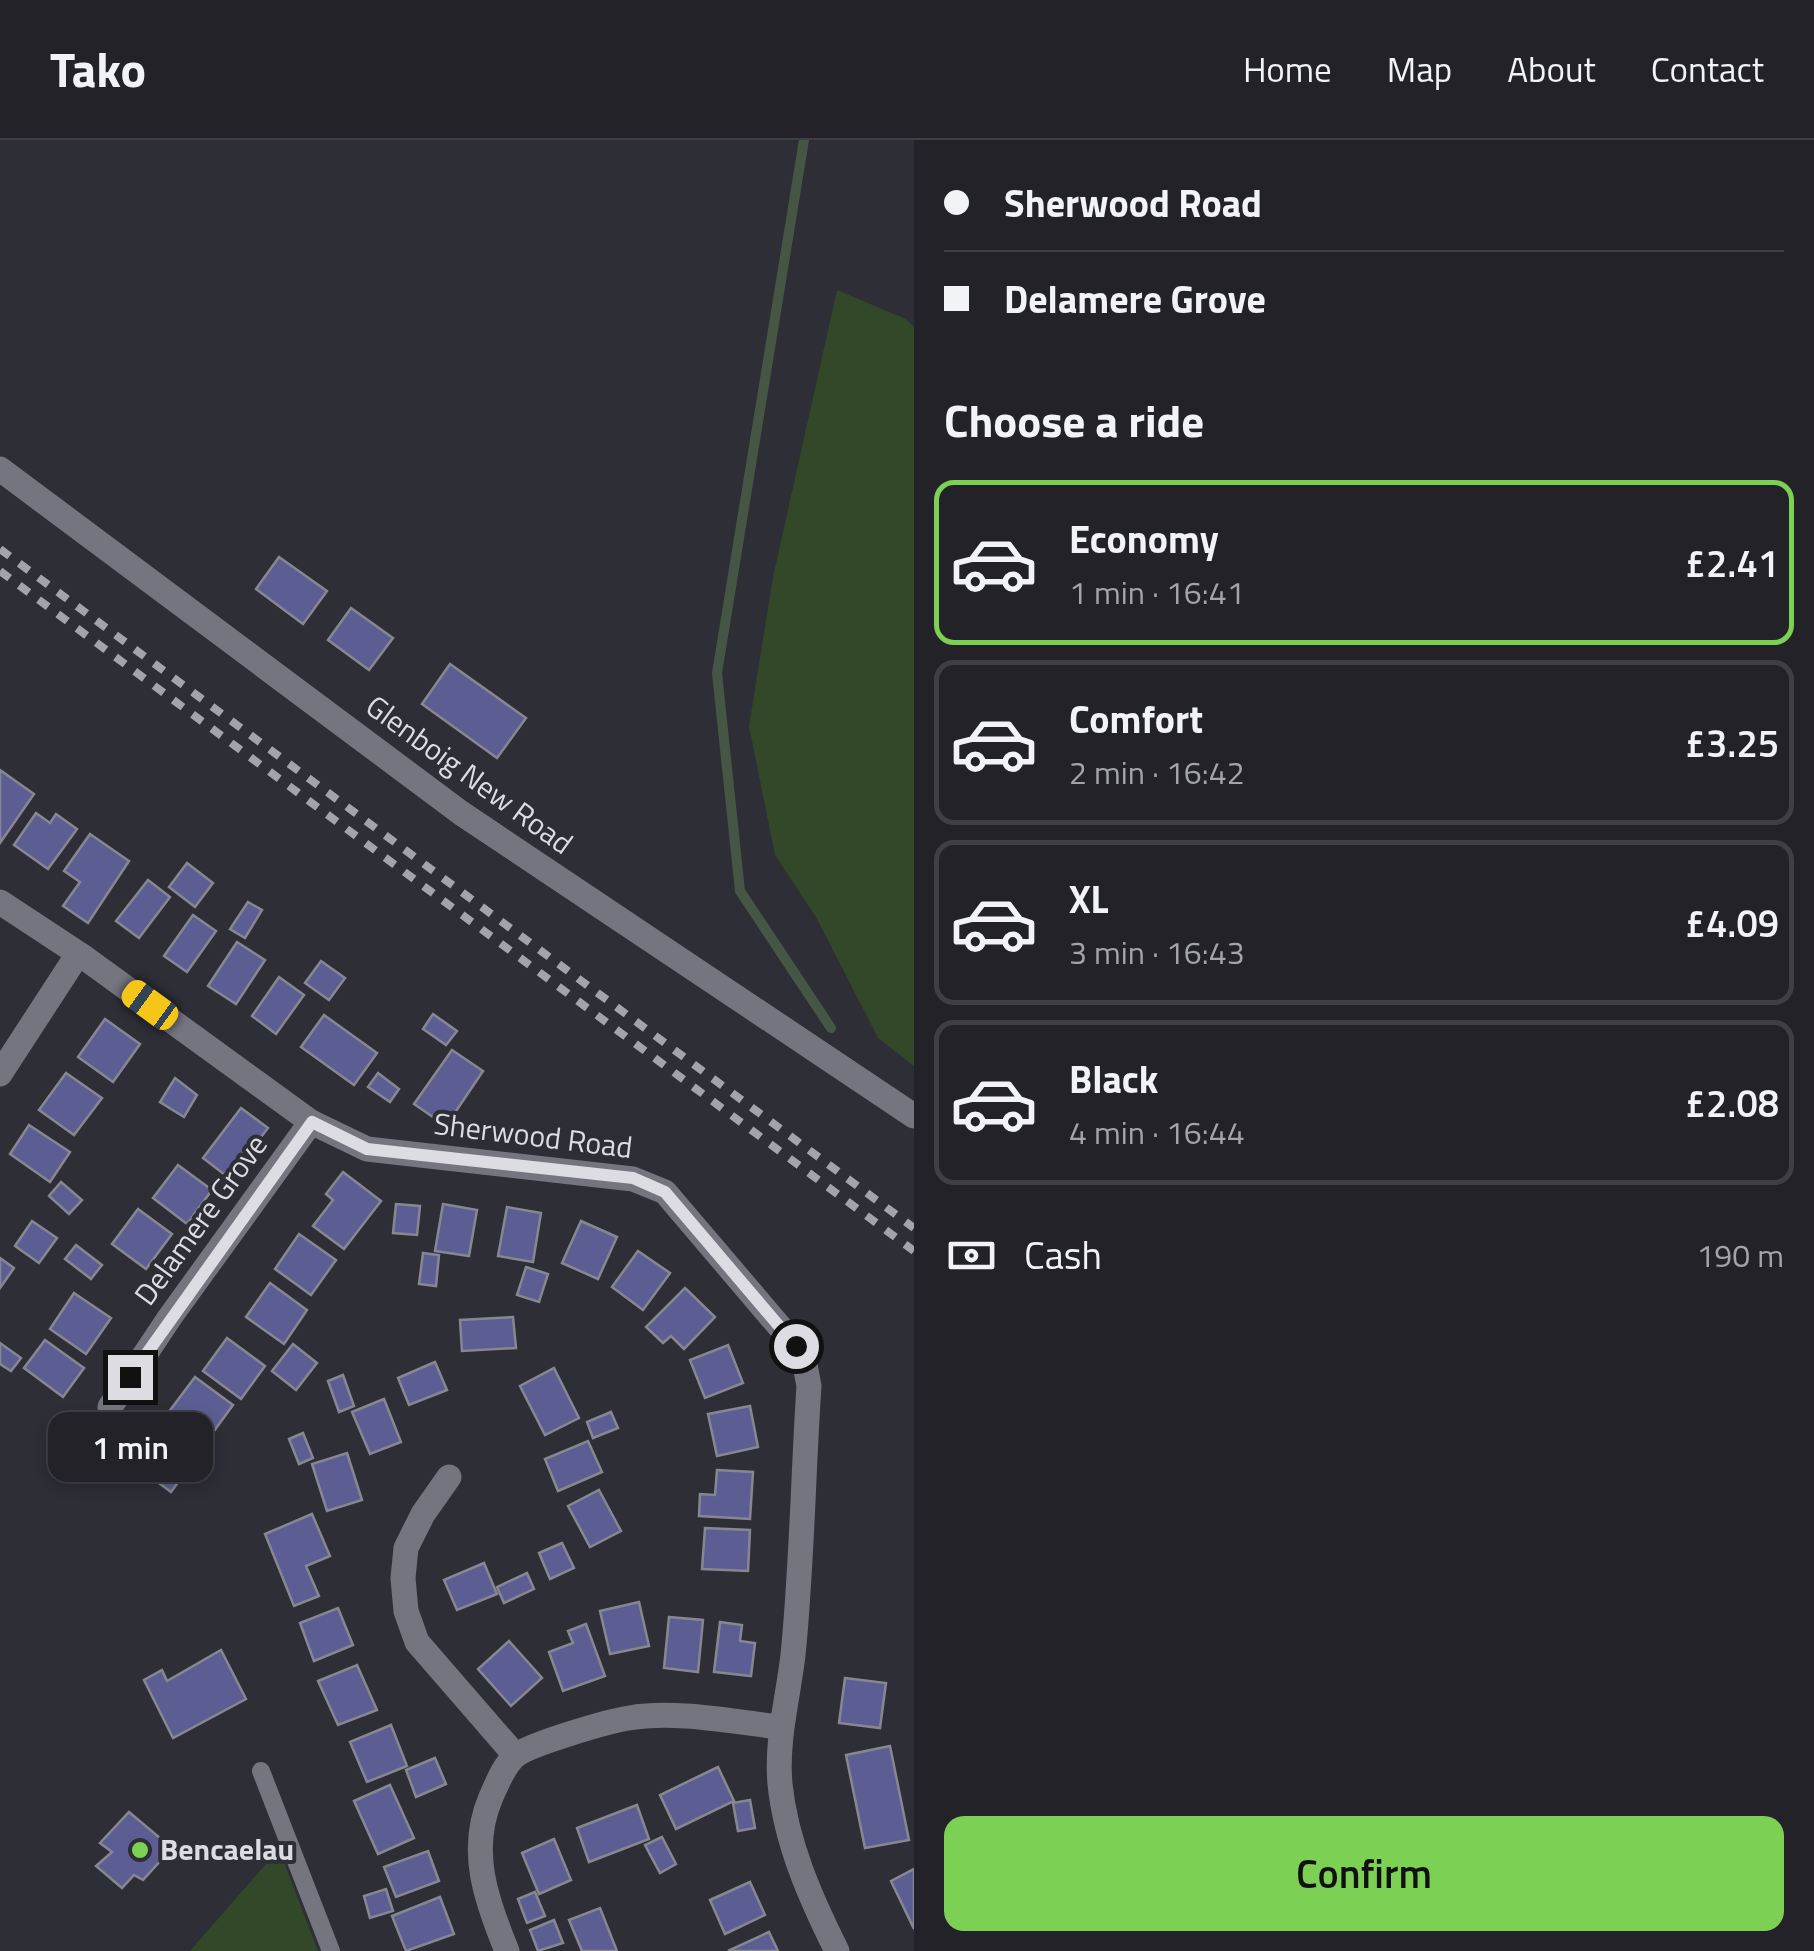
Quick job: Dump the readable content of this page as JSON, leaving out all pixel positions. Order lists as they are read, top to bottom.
{
  "streets": {
    "street": ["Glenboig New Road", "Sherwood Road", "Delamere Grove"]
  },
  "crossings": [
    ["Sherwood Road", "Delamere Grove"]
  ],
  "places": ["Bencaelau"],
  "page": {
    "header": "Tako",
    "nav": [
      "Home",
      "Map",
      "About",
      "Contact"
    ],
    "banner": ["Sherwood Road", "Delamere Grove"],
    "heading": "Choose a ride",
    "list": [
      {
        "name": "Economy",
        "note": "1 min · 16:41",
        "value": "£2.41"
      },
      {
        "name": "Comfort",
        "note": "2 min · 16:42",
        "value": "£3.25"
      },
      {
        "name": "XL",
        "note": "3 min · 16:43",
        "value": "£4.09"
      },
      {
        "name": "Black",
        "note": "4 min · 16:44",
        "value": "£2.08"
      }
    ],
    "pay": ["Cash", "190 m"],
    "bubble": "1 min",
    "buttons": "Confirm"
  }
}
